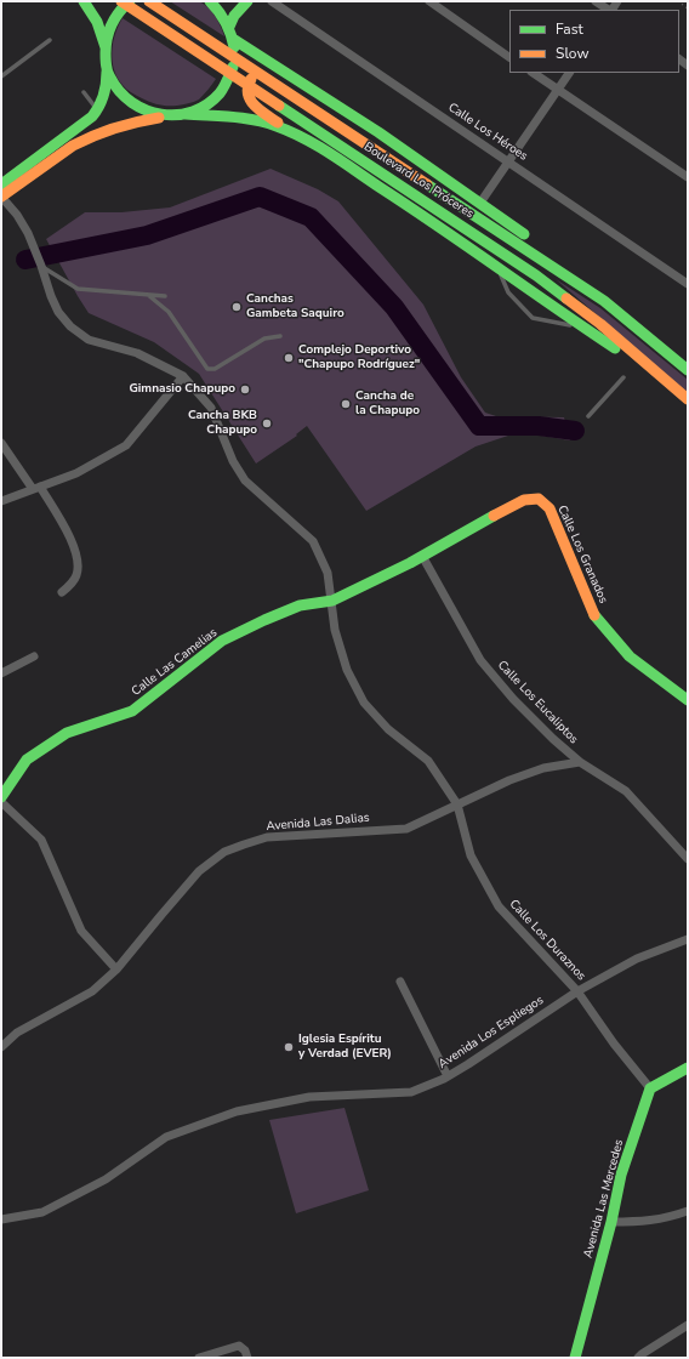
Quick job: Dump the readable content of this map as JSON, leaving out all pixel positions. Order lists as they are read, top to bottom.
{
  "streets": {
    "main road": [
      "Boulevard Los Próceres",
      "Calle Los Granados",
      "Calle Las Camelias",
      "Avenida Las Mercedes"
    ],
    "street": [
      "Calle Los Héroes",
      "Calle Los Eucaliptos",
      "Avenida Las Dalias",
      "Calle Los Duraznos",
      "Avenida Los Espliegos"
    ]
  },
  "crossings": [
    ["Calle Los Granados", "Calle Las Camelias"],
    ["Calle Las Camelias", "Calle Los Eucaliptos"],
    ["Calle Las Camelias", "Calle Los Duraznos"],
    ["Calle Los Eucaliptos", "Avenida Las Dalias"],
    ["Avenida Las Dalias", "Calle Los Duraznos"],
    ["Calle Los Duraznos", "Avenida Los Espliegos"],
    ["Calle Los Duraznos", "Avenida Las Mercedes"]
  ],
  "places": [
    "Canchas Gambeta Saquiro",
    "Complejo Deportivo \"Chapupo Rodríguez\"",
    "Gimnasio Chapupo",
    "Cancha de la Chapupo",
    "Cancha BKB Chapupo",
    "Iglesia Espíritu y Verdad (EVER)"
  ],
  "legend": ["Fast", "Slow"]
}
